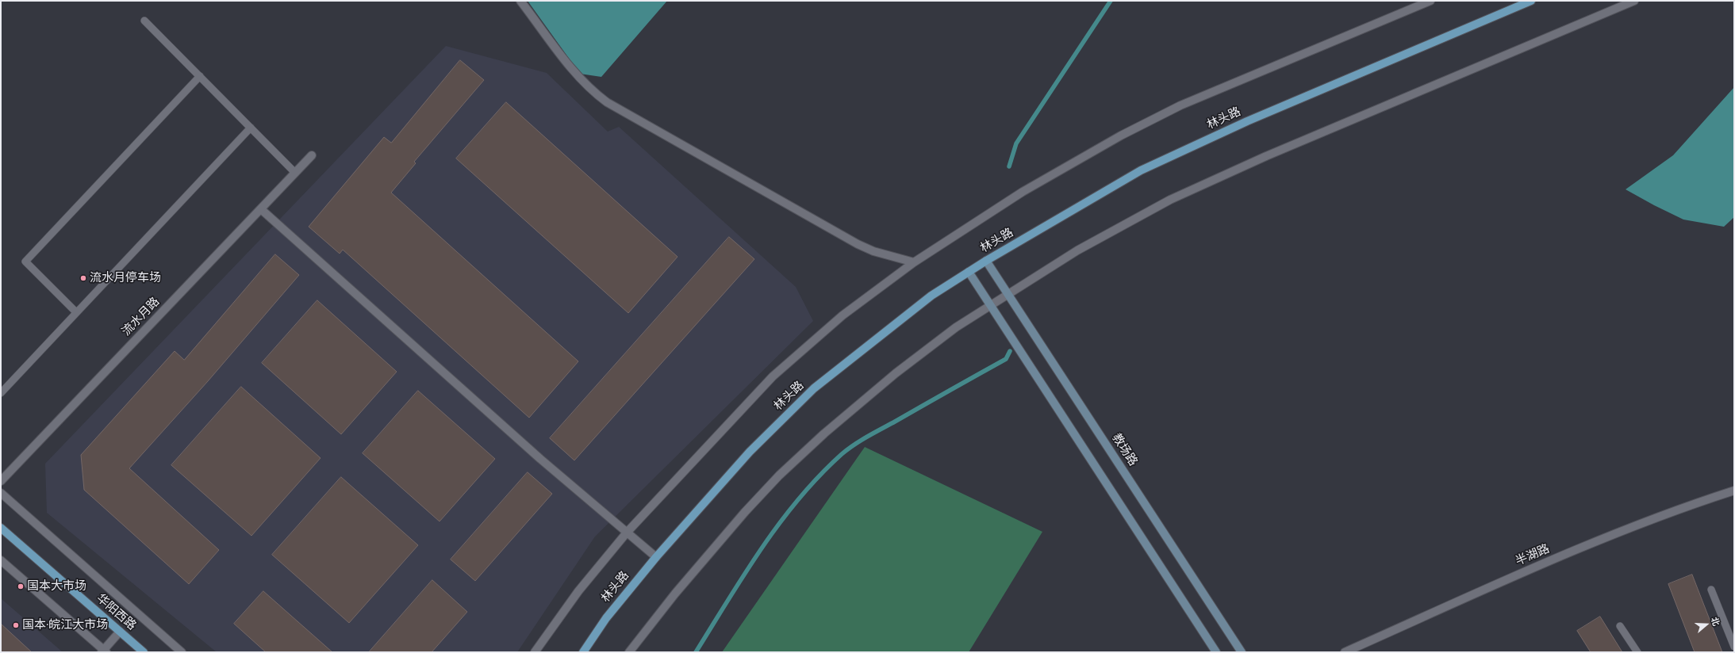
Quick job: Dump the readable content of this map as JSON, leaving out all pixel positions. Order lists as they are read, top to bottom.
{
  "streets": {
    "main road": ["林头路", "教场路", "华阳西路"],
    "street": ["流水月路", "半湖路"]
  },
  "crossings": [
    ["林头路", "教场路"]
  ],
  "places": ["流水月停车场", "国本大市场", "国本·皖江大市场"],
  "north": "right"
}
